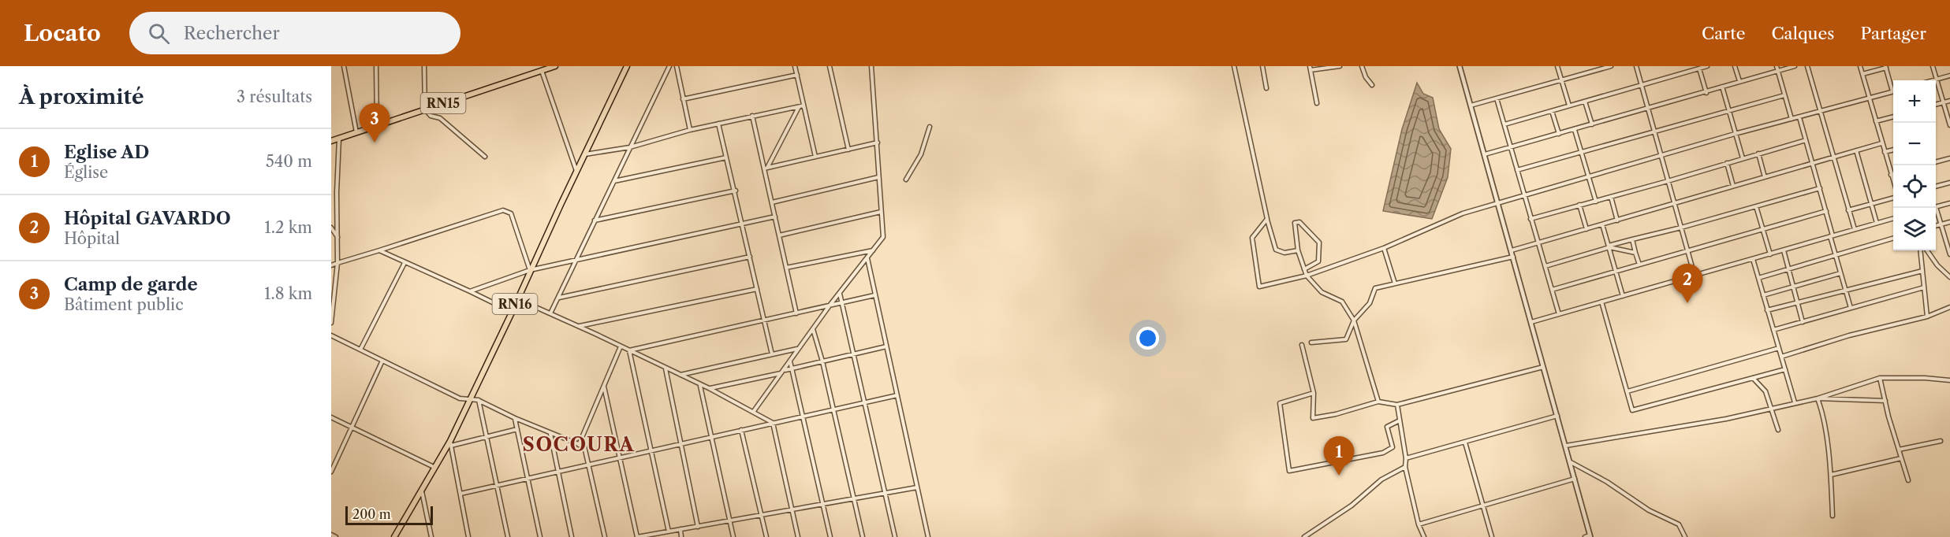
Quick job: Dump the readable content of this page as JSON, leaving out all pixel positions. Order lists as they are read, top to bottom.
{
  "streets": {
    "main road": ["RN15", "RN16"]
  },
  "districts": ["SOCOURA"],
  "scale_bar": "200 m",
  "page": {
    "header": "Locato",
    "search": "Rechercher",
    "nav": ["Carte", "Calques", "Partager"],
    "heading": ["À proximité", "3 résultats"],
    "map_buttons": ["+", "−"],
    "pins": ["3", "2", "1"],
    "list": [
      {
        "mark": "1",
        "name": "Eglise AD",
        "note": "Église",
        "value": "540 m"
      },
      {
        "mark": "2",
        "name": "Hôpital GAVARDO",
        "note": "Hôpital",
        "value": "1.2 km"
      },
      {
        "mark": "3",
        "name": "Camp de garde",
        "note": "Bâtiment public",
        "value": "1.8 km"
      }
    ],
    "scale": "200 m"
  }
}
